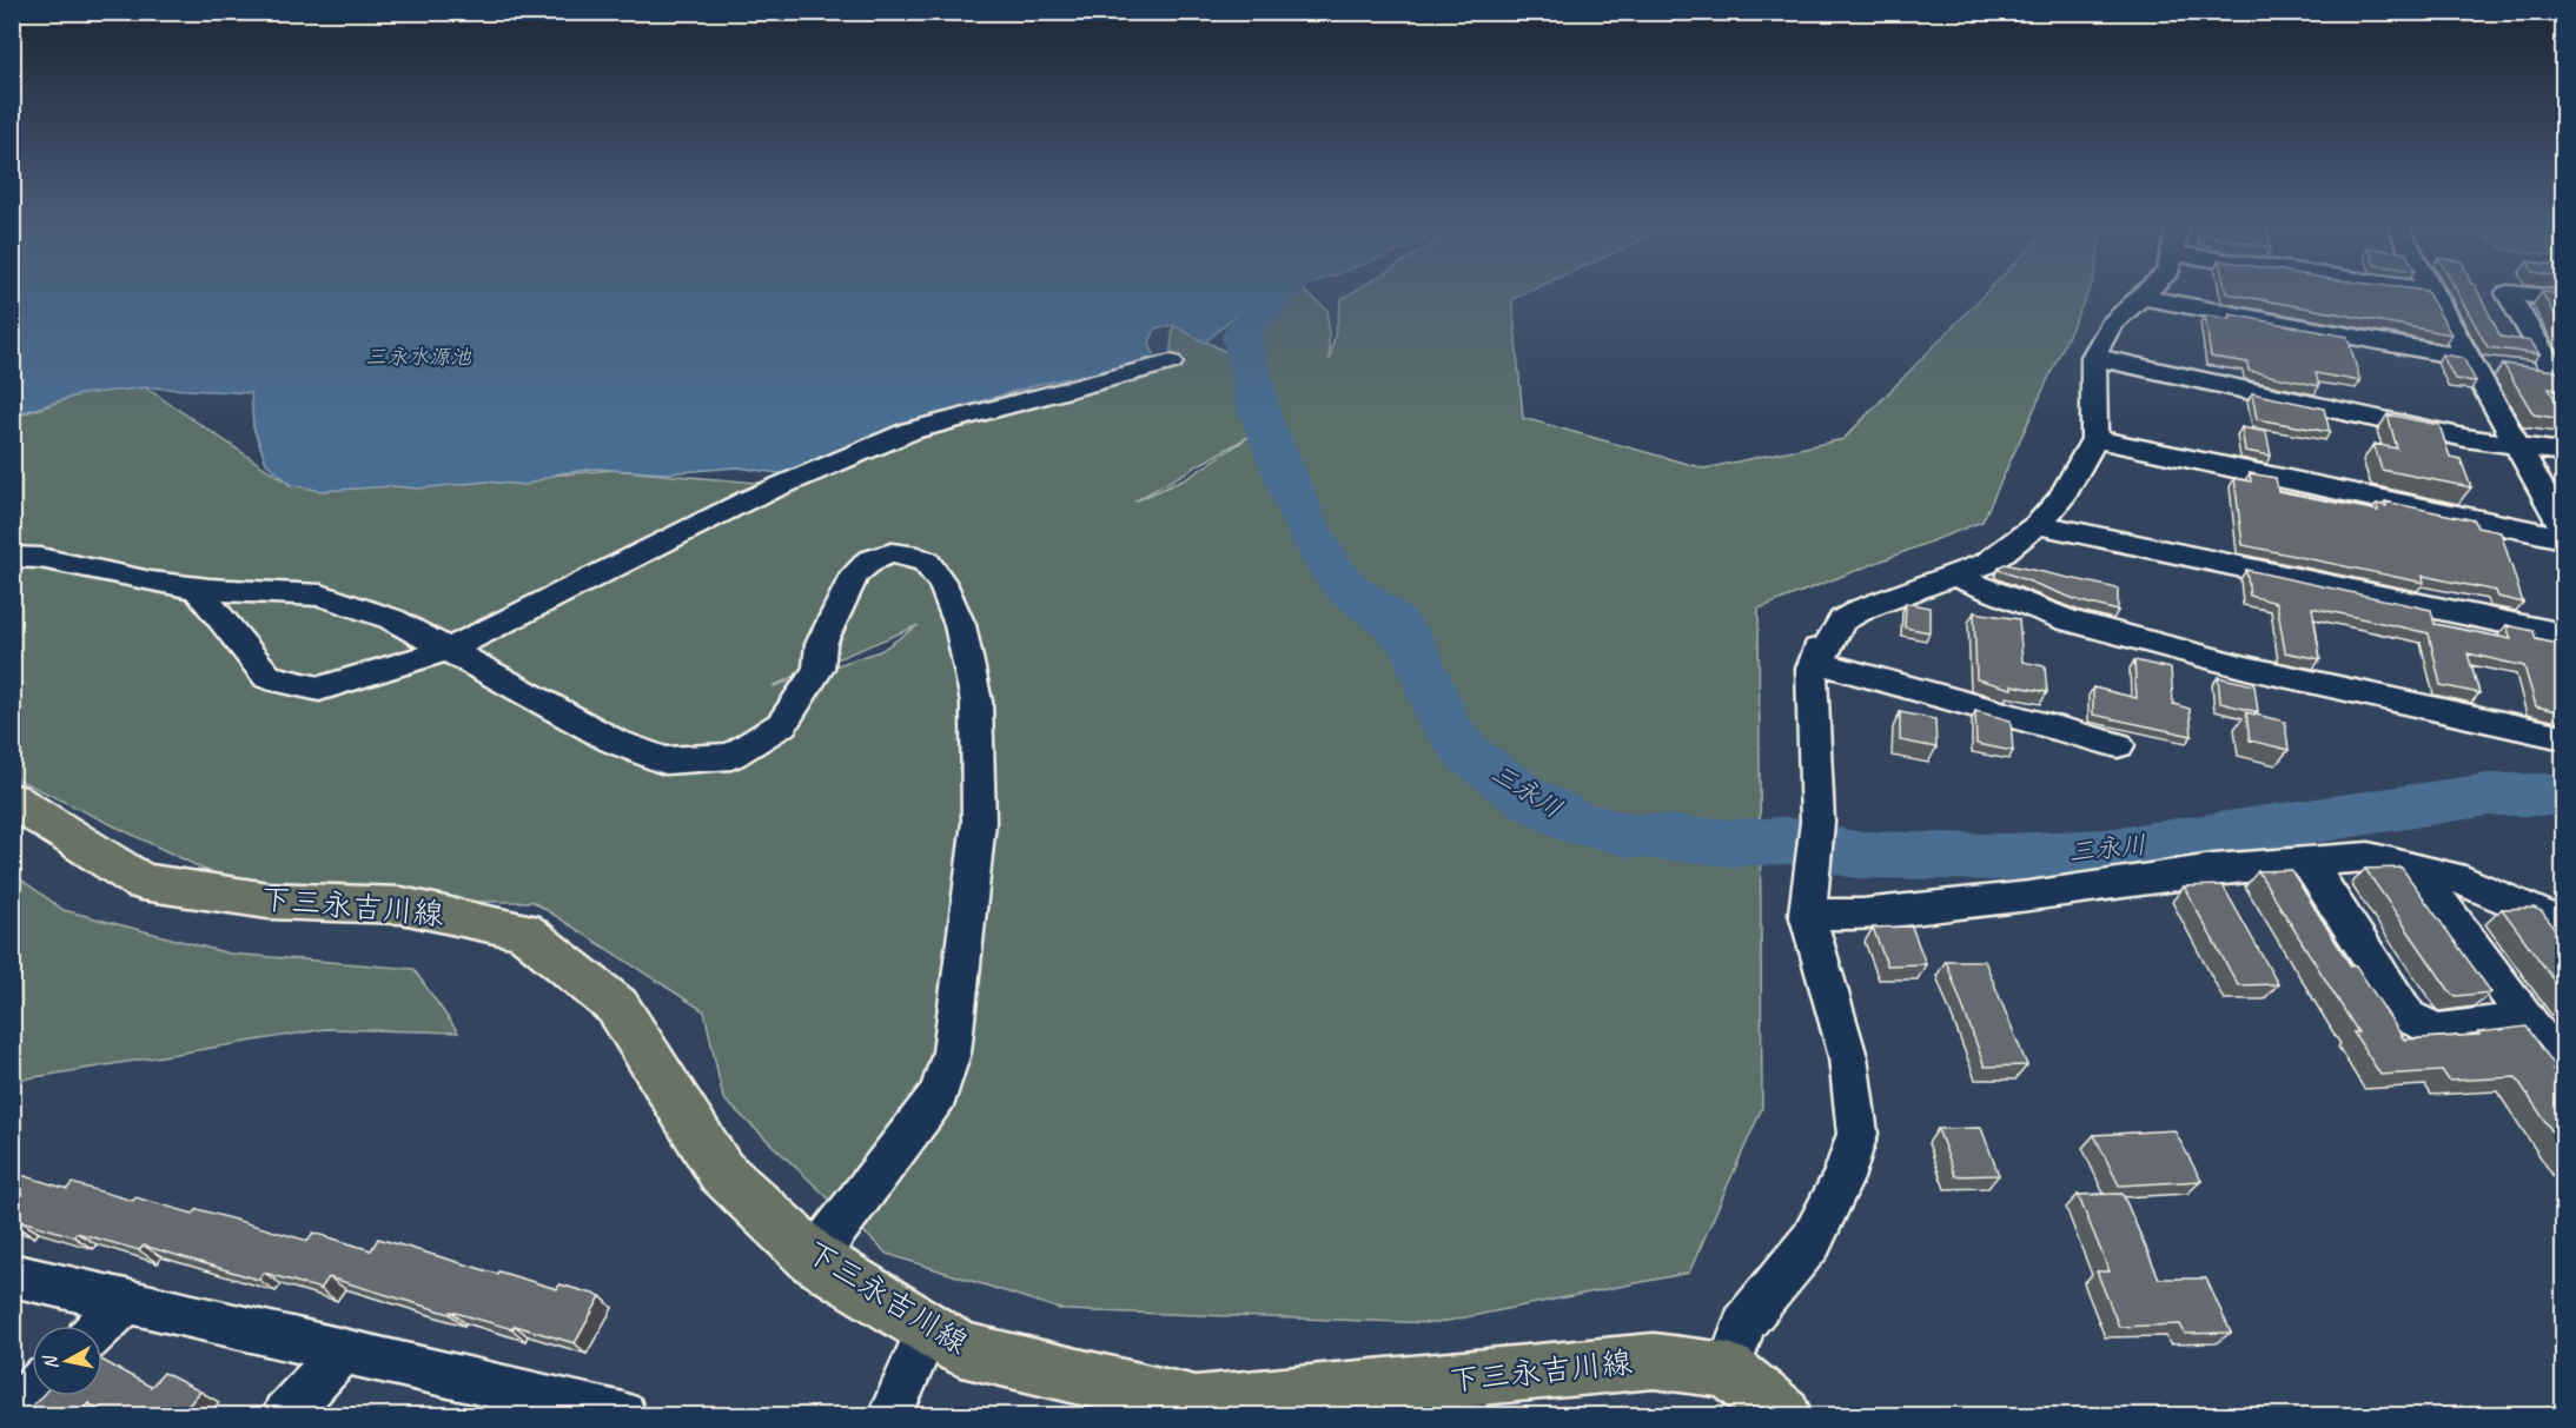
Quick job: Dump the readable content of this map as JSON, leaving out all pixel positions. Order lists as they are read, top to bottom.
{
  "streets": {
    "main road": ["下三永吉川線"]
  },
  "water": ["三永水源池", "三永川"],
  "north": "left"
}
